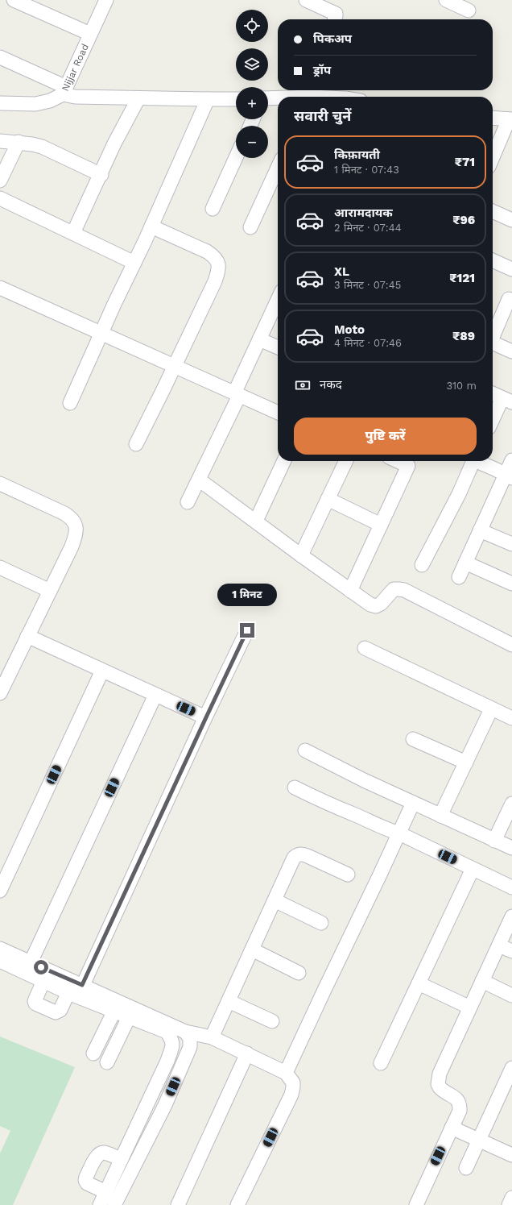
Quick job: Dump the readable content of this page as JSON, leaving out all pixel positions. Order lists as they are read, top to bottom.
{
  "streets": {
    "street": ["Nijjar Road"]
  },
  "page": {
    "map_buttons": ["+", "−"],
    "banner": ["पिकअप", "ड्रॉप"],
    "heading": "सवारी चुनें",
    "list": [
      {
        "name": "किफ़ायती",
        "note": "1 मिनट · 07:43",
        "value": "₹71"
      },
      {
        "name": "आरामदायक",
        "note": "2 मिनट · 07:44",
        "value": "₹96"
      },
      {
        "name": "XL",
        "note": "3 मिनट · 07:45",
        "value": "₹121"
      },
      {
        "name": "Moto",
        "note": "4 मिनट · 07:46",
        "value": "₹89"
      }
    ],
    "pay": ["नकद", "310 m"],
    "buttons": "पुष्टि करें",
    "bubble": "1 मिनट"
  }
}
